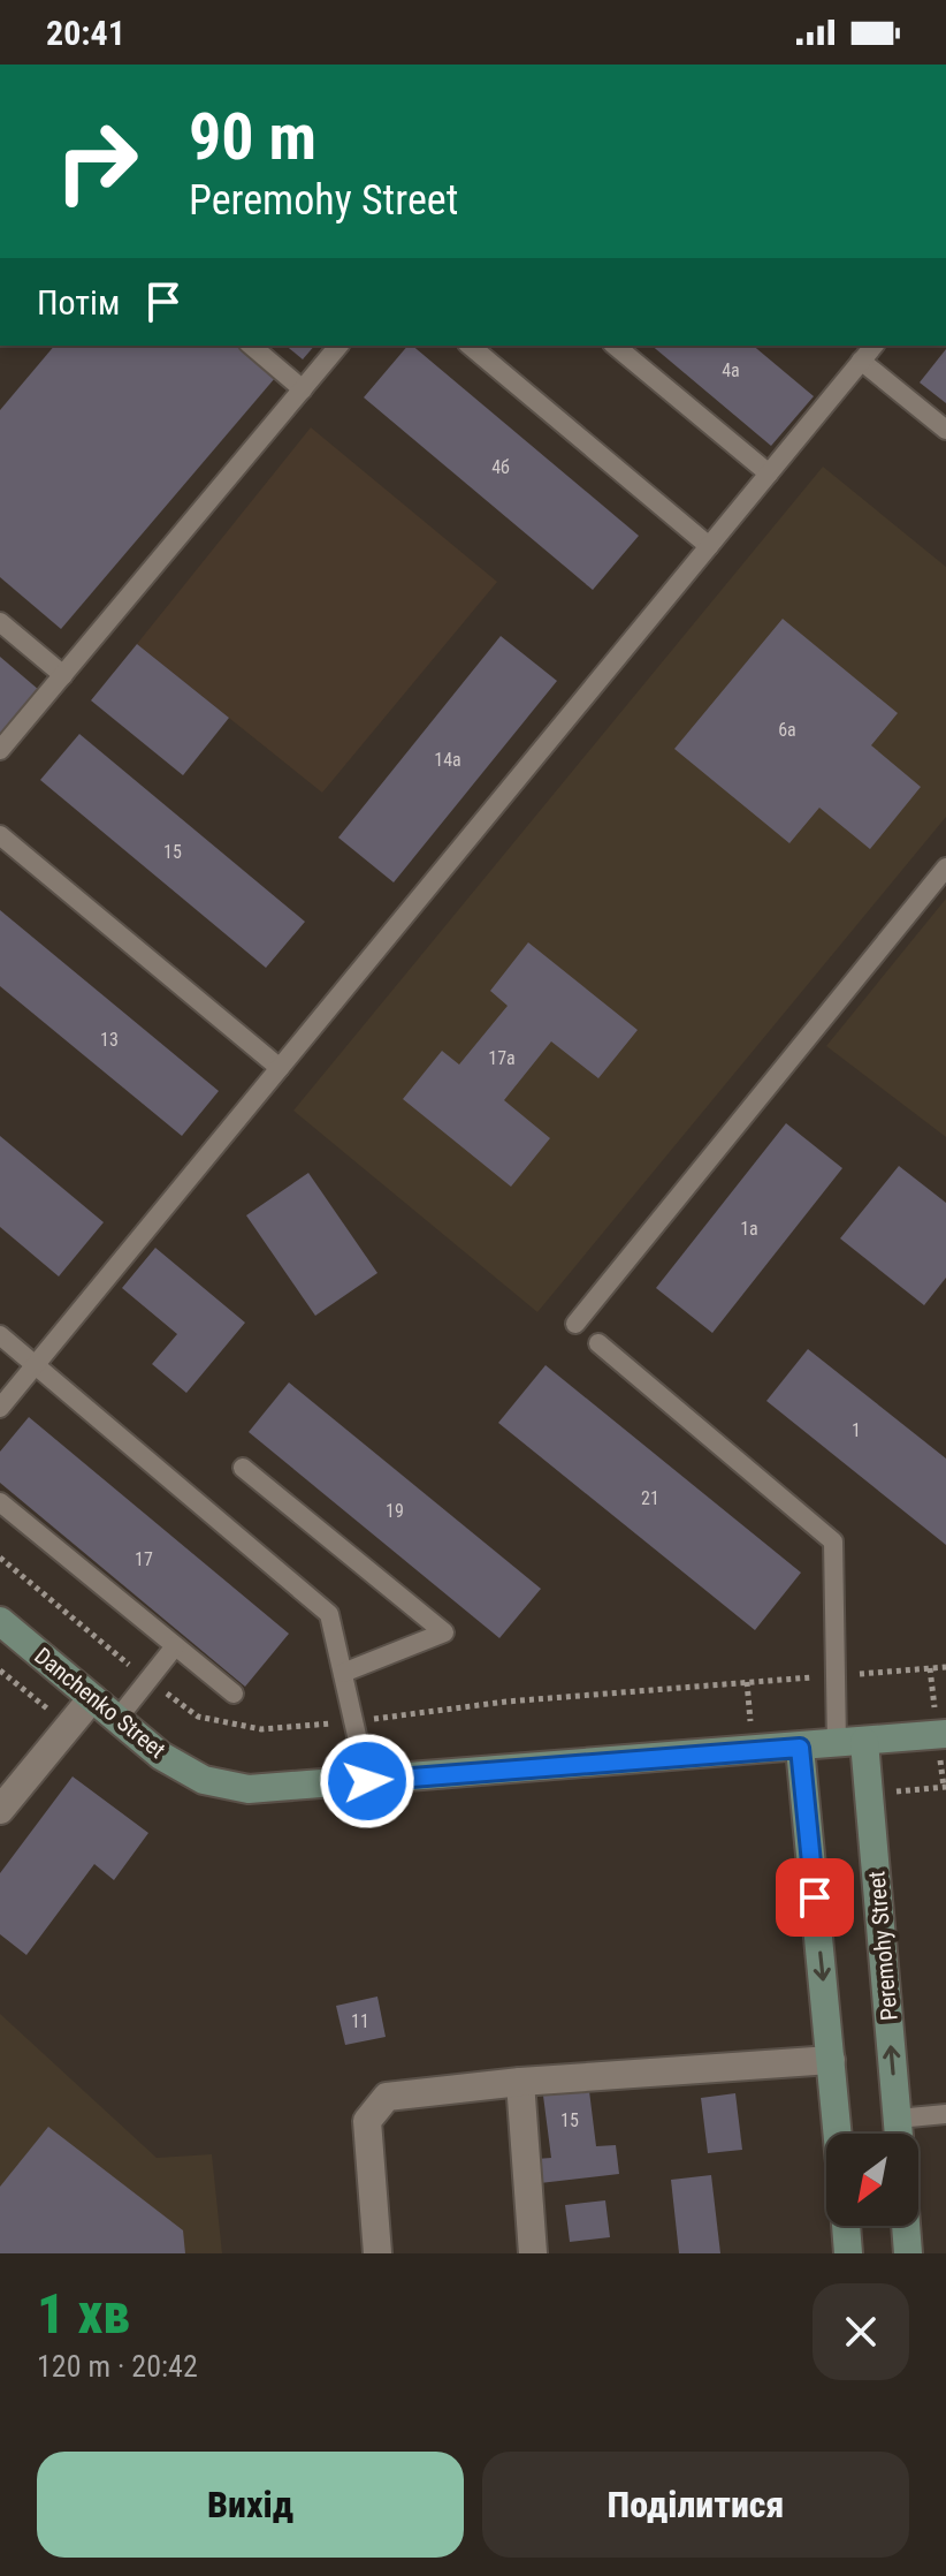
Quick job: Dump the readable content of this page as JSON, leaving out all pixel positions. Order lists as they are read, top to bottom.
{
  "streets": {
    "main road": ["Danchenko Street", "Peremohy Street"]
  },
  "crossings": [
    ["Danchenko Street", "Peremohy Street"]
  ],
  "house_numbers": [
    "4а",
    "4б",
    "6а",
    "14а",
    "15",
    "13",
    "17а",
    "1а",
    "1",
    "21",
    "19",
    "17",
    "11",
    "15"
  ],
  "north": "bottom left",
  "page": {
    "status": "20:41",
    "turn": ["90 m", "Peremohy Street"],
    "then": "Потім",
    "heading": ["1 хв", "120 m · 20:42"],
    "buttons": ["Вихід", "Поділитися"]
  }
}
